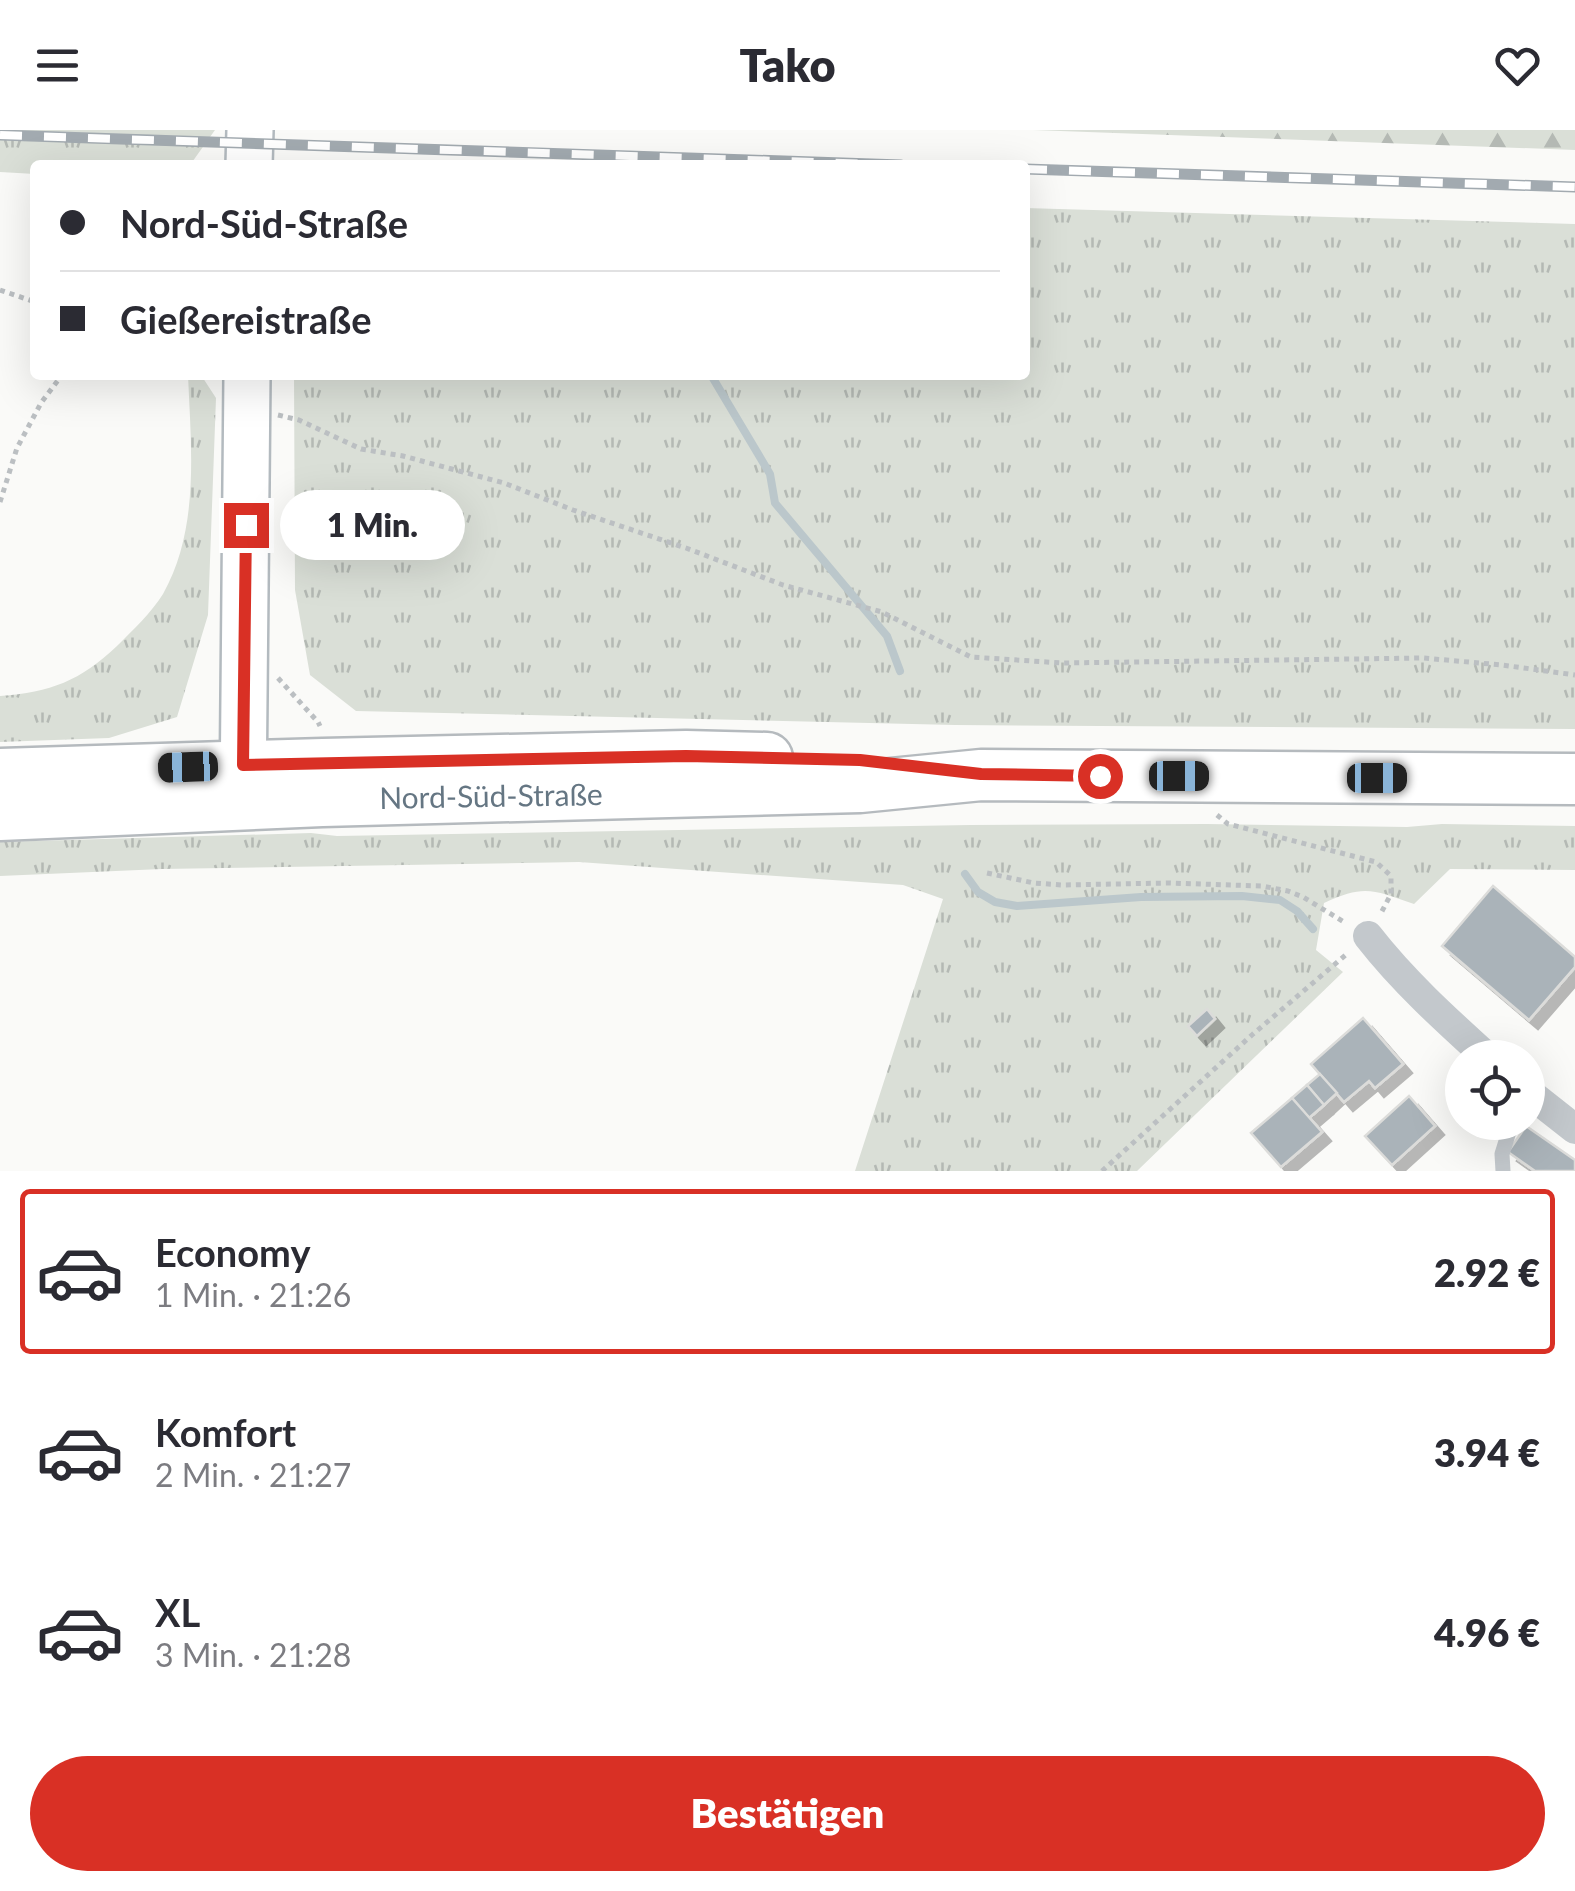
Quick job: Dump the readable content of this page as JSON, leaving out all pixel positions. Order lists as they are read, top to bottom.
{
  "streets": {
    "main road": ["Nord-Süd-Straße"]
  },
  "page": {
    "header": "Tako",
    "banner": ["Nord-Süd-Straße", "Gießereistraße"],
    "bubble": "1 Min.",
    "list": [
      {
        "name": "Economy",
        "note": "1 Min. · 21:26",
        "value": "2.92 €"
      },
      {
        "name": "Komfort",
        "note": "2 Min. · 21:27",
        "value": "3.94 €"
      },
      {
        "name": "XL",
        "note": "3 Min. · 21:28",
        "value": "4.96 €"
      }
    ],
    "buttons": "Bestätigen"
  }
}
